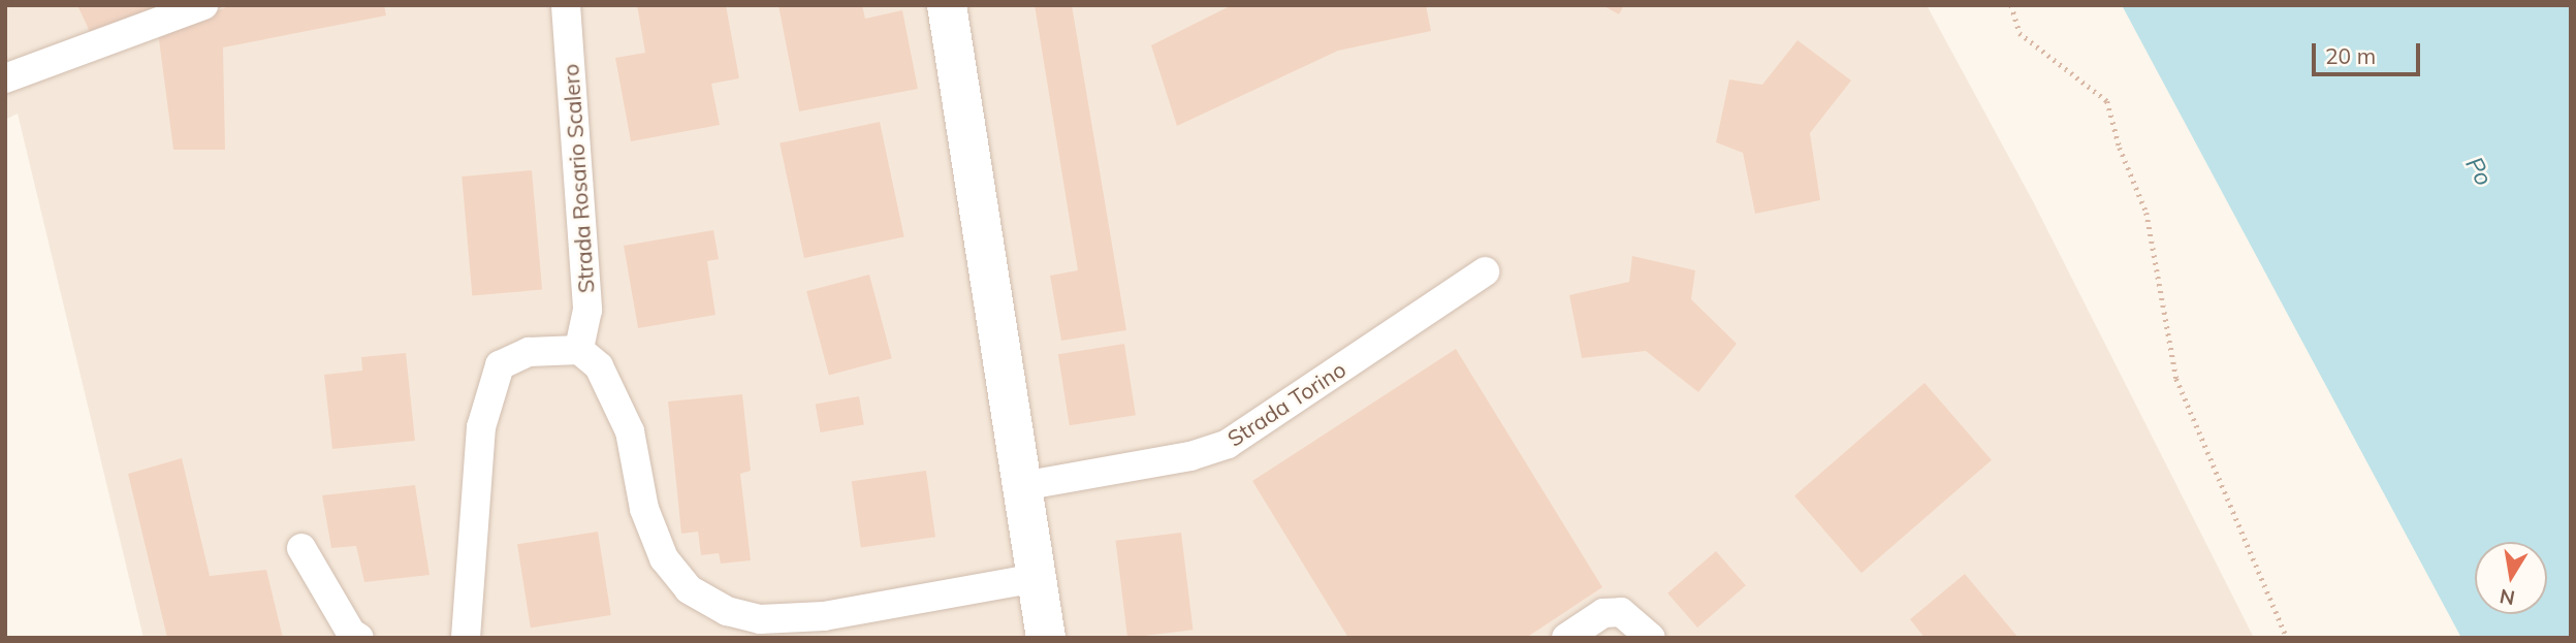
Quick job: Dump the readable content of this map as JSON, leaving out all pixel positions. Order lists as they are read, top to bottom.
{
  "streets": {
    "street": ["Strada Rosario Scalero", "Strada Torino"]
  },
  "water": ["Po"],
  "scale_bar": "20 m",
  "north": "bottom"
}
